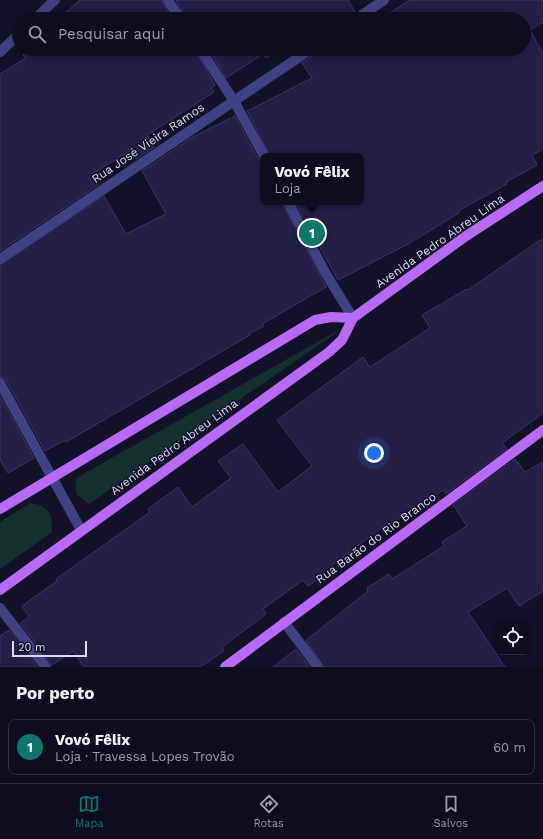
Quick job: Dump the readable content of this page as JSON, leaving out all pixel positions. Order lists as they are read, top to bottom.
{
  "streets": {
    "main road": ["Avenida Pedro Abreu Lima", "Rua Barão do Rio Branco"],
    "street": ["Rua José Vieira Ramos"]
  },
  "scale_bar": "20 m",
  "page": {
    "search": "Pesquisar aqui",
    "popup": ["Vovó Fêlix", "Loja"],
    "pins": "1",
    "scale": "20 m",
    "heading": "Por perto",
    "list": [
      {
        "mark": "1",
        "name": "Vovó Fêlix",
        "note": "Loja · Travessa Lopes Trovão",
        "value": "60 m"
      }
    ],
    "nav": ["Mapa", "Rotas", "Salvos"]
  }
}
